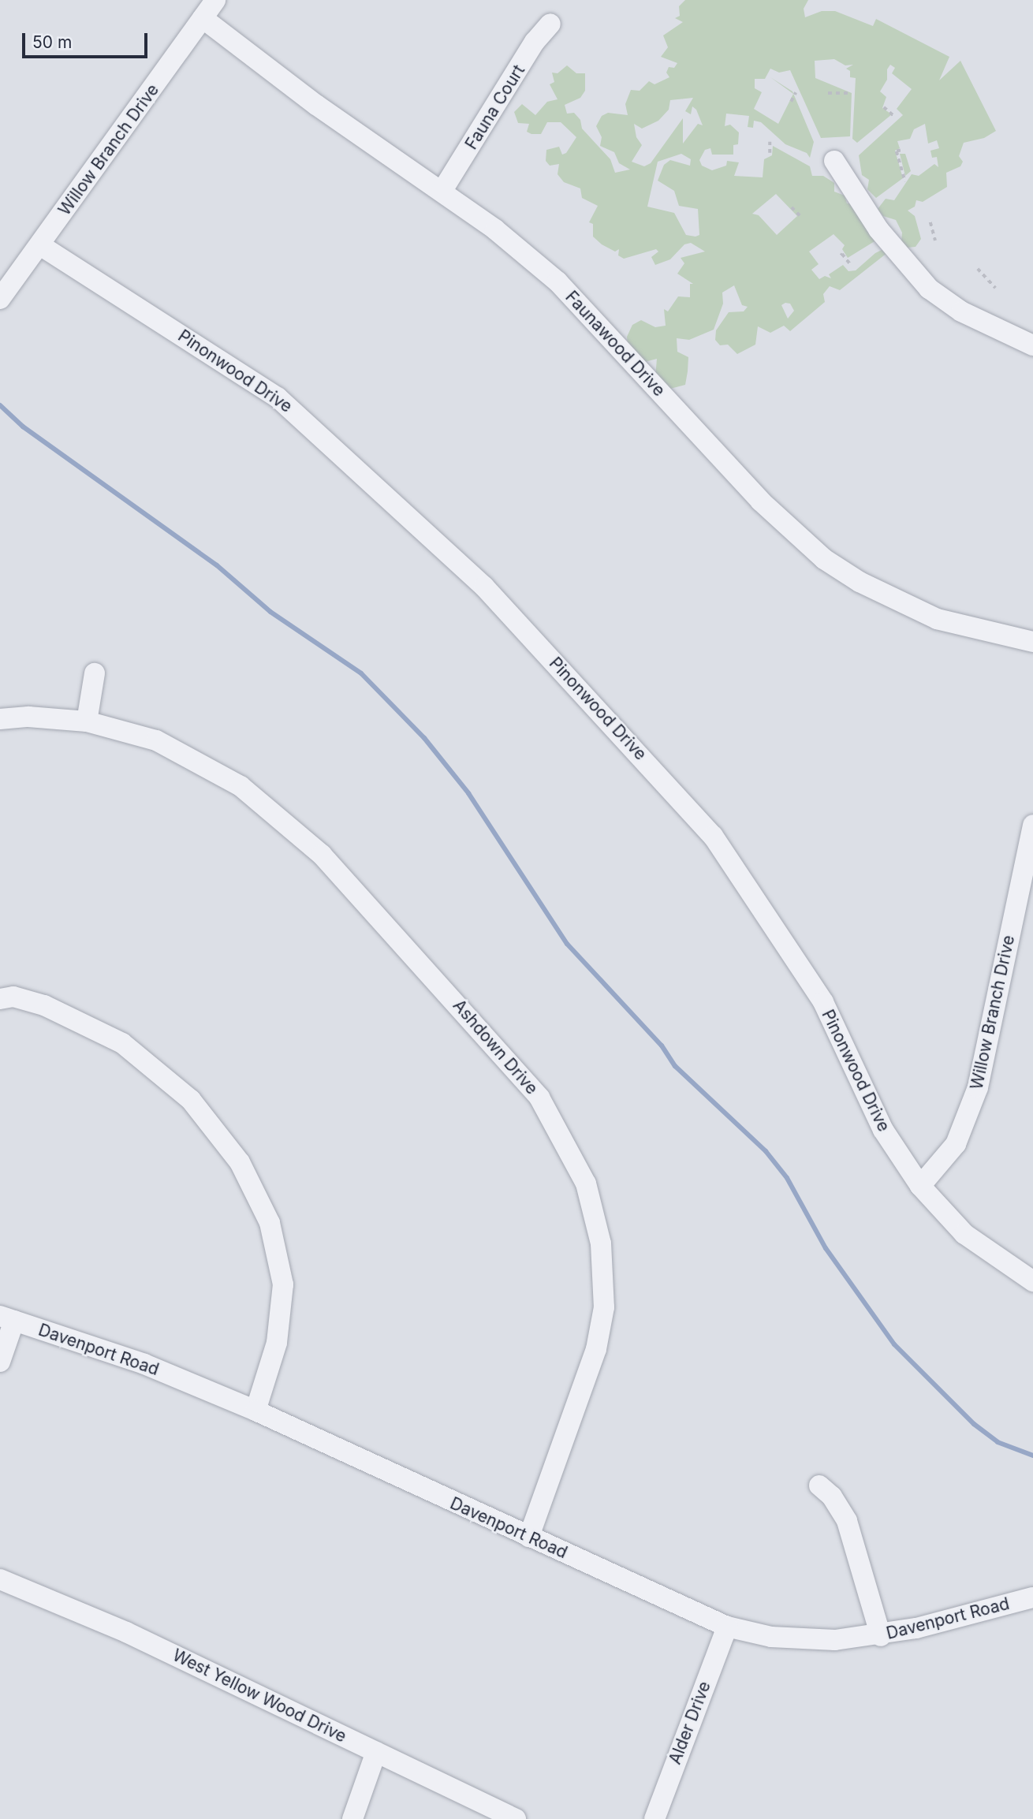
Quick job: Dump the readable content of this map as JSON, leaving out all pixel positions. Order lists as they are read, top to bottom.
{
  "streets": {
    "street": [
      "Fauna Court",
      "Willow Branch Drive",
      "Faunawood Drive",
      "Pinonwood Drive",
      "Ashdown Drive",
      "Davenport Road",
      "West Yellow Wood Drive",
      "Alder Drive"
    ]
  },
  "crossings": [
    ["Fauna Court", "Faunawood Drive"],
    ["Willow Branch Drive", "Faunawood Drive"],
    ["Willow Branch Drive", "Pinonwood Drive"],
    ["Ashdown Drive", "Davenport Road"],
    ["Davenport Road", "Alder Drive"]
  ],
  "scale_bar": "50 m"
}
